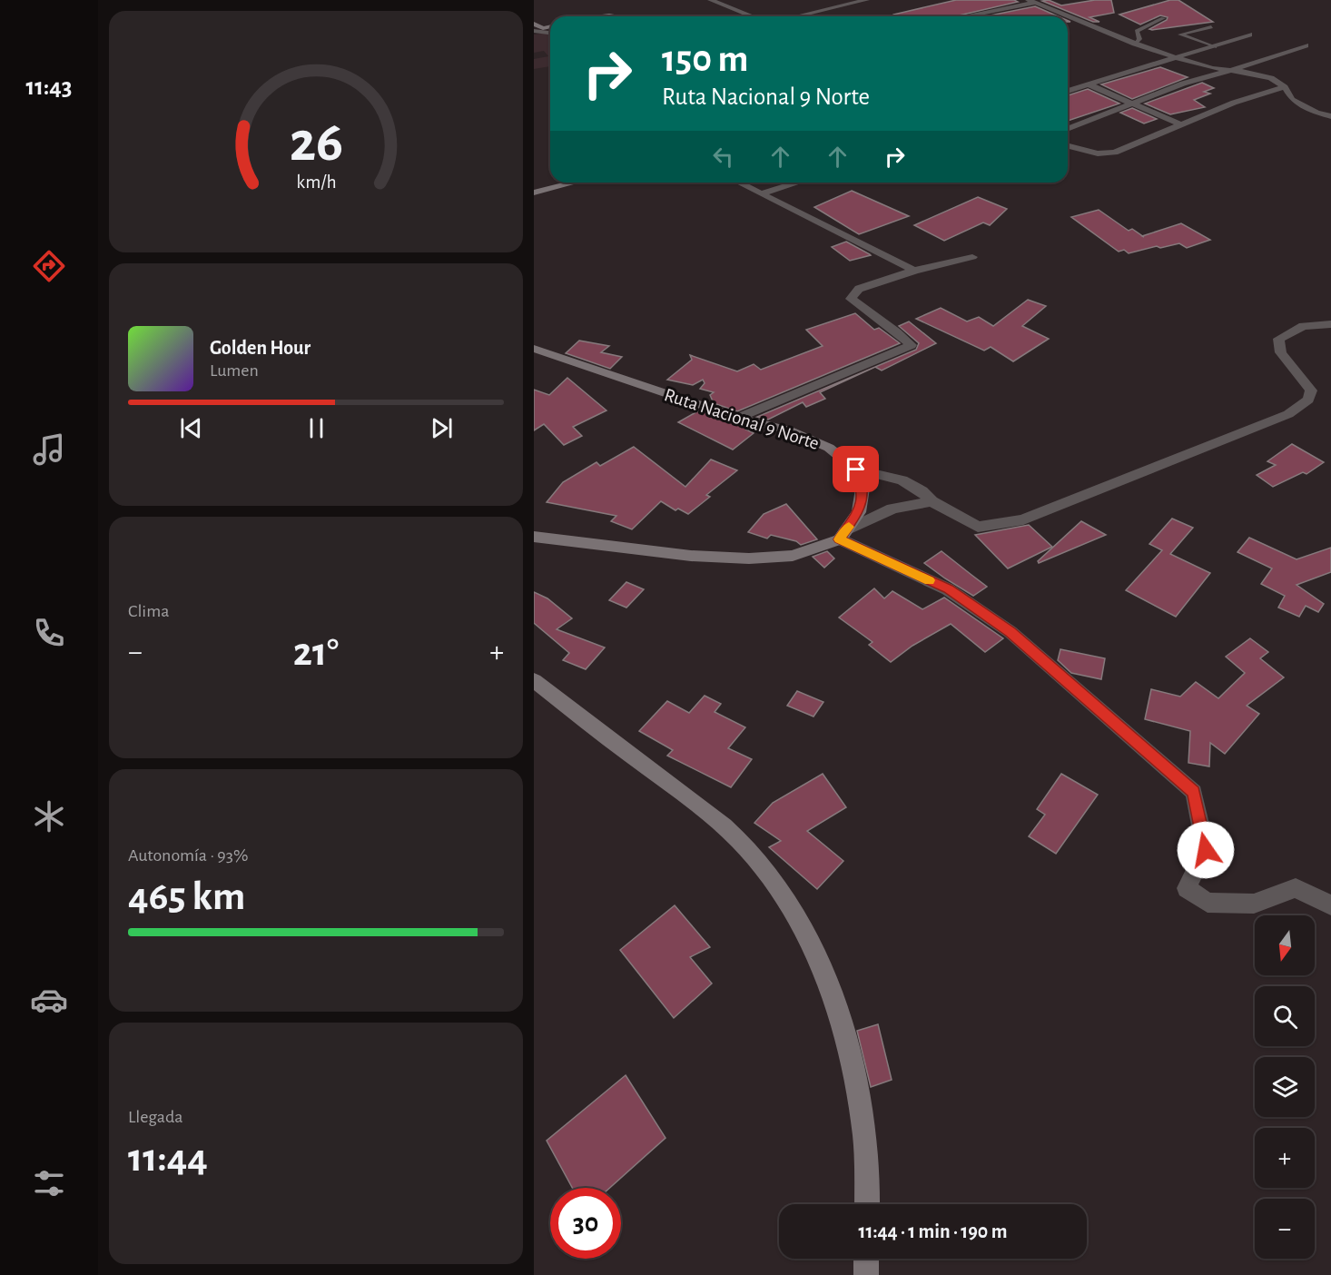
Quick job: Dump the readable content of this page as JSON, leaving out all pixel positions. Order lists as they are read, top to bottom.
{
  "streets": {
    "main road": ["Ruta Nacional 9 Norte"]
  },
  "north": "bottom",
  "page": {
    "tabs": "11:43",
    "turn": ["150 m", "Ruta Nacional 9 Norte"],
    "song": ["Golden Hour", "Lumen"],
    "tile": [
      "Clima",
      ["Autonomía · 93%", "465 km"],
      ["Llegada", "11:44"]
    ],
    "heat": ["−", "21°", "+"],
    "map_buttons": ["+", "−"],
    "limit": "30",
    "trip": "11:44 · 1 min · 190 m",
    "gauge": ["26", "km/h"]
  }
}
